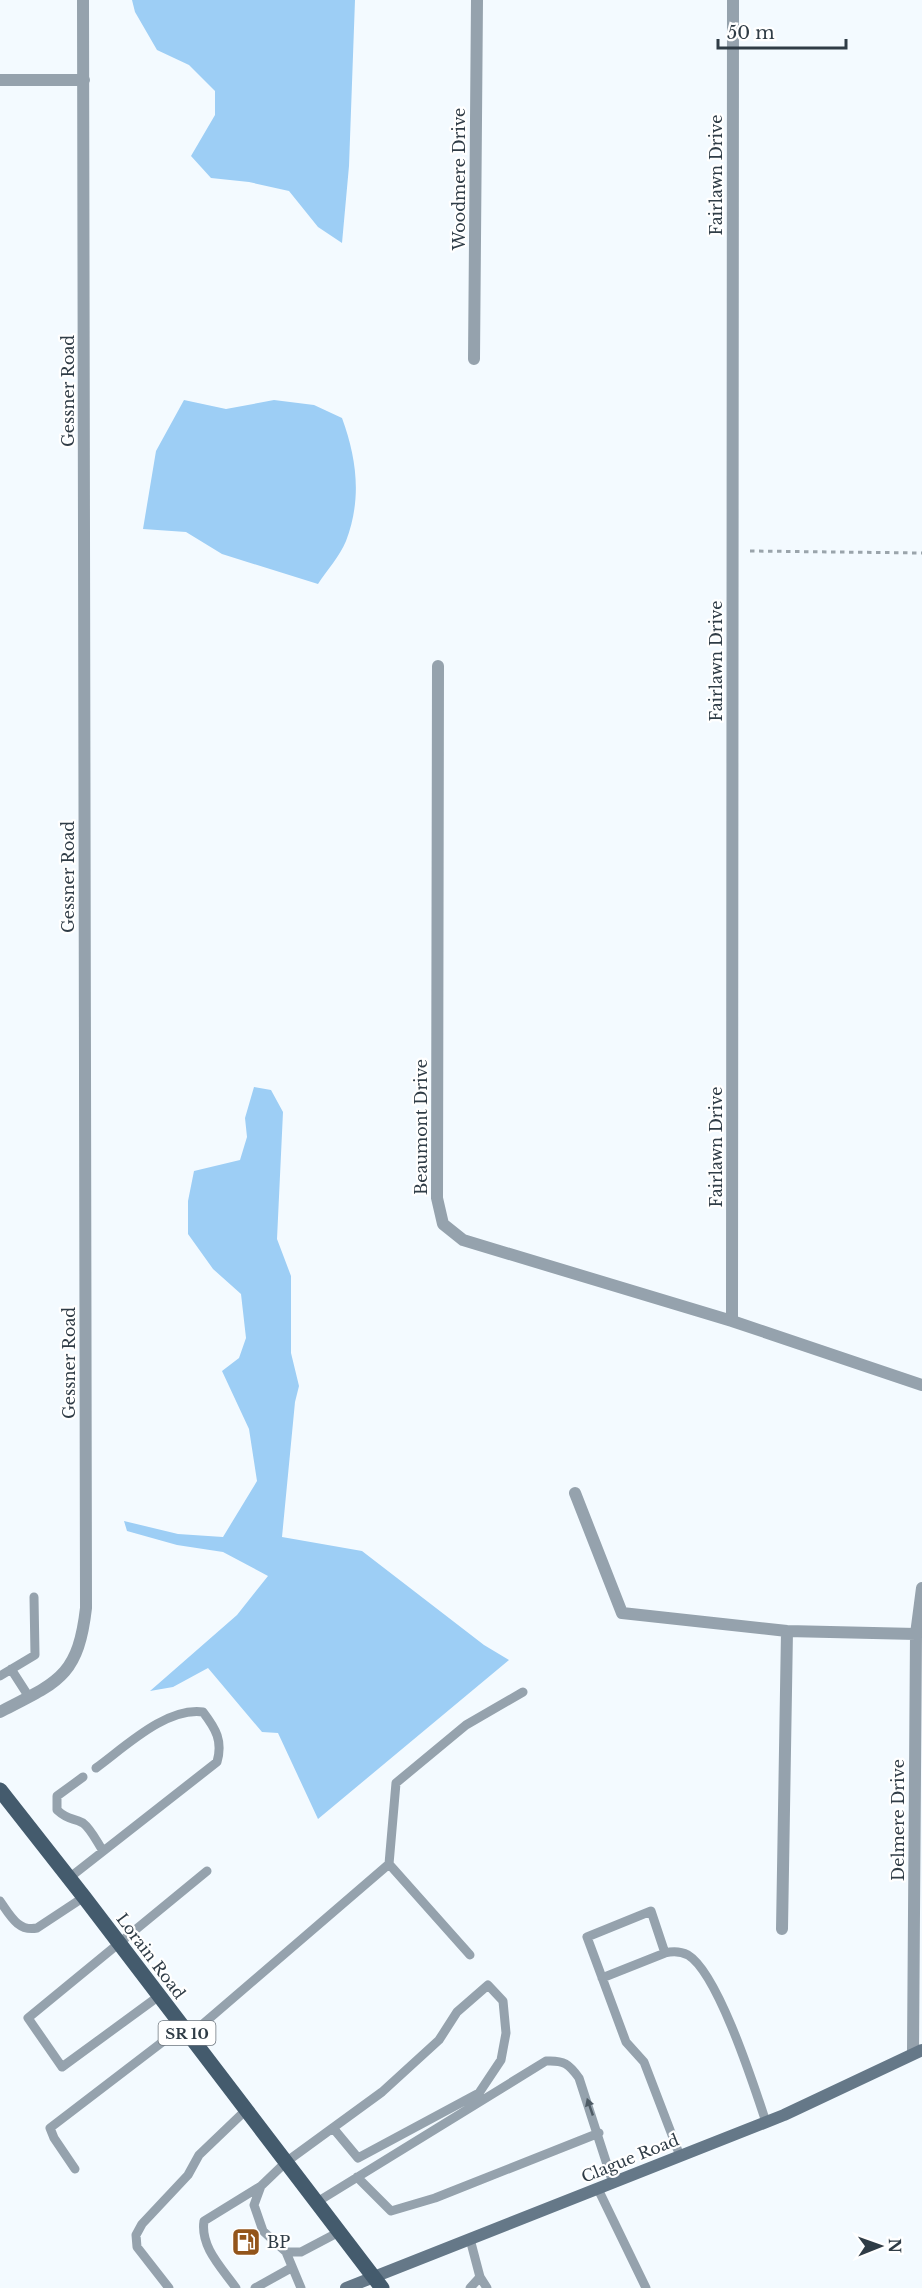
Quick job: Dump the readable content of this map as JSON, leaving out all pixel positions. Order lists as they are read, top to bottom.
{
  "streets": {
    "main road": ["Lorain Road", "SR 10", "Clague Road"],
    "street": [
      "Fairlawn Drive",
      "Woodmere Drive",
      "Gessner Road",
      "Beaumont Drive",
      "Delmere Drive"
    ]
  },
  "crossings": [
    ["Fairlawn Drive", "Beaumont Drive"],
    ["Delmere Drive", "Clague Road"],
    ["Lorain Road", "Clague Road"]
  ],
  "places": {
    "fuel station": ["BP"]
  },
  "scale_bar": "50 m",
  "north": "right"
}
